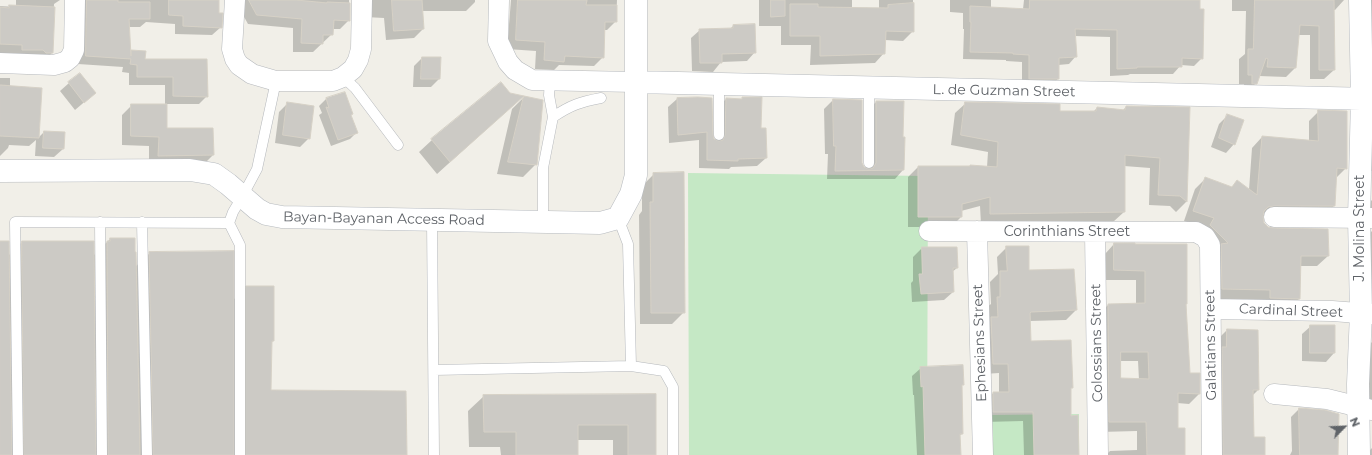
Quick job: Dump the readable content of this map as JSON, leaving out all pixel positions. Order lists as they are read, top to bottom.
{
  "streets": {
    "street": [
      "L. de Guzman Street",
      "Bayan-Bayanan Access Road",
      "J. Molina Street",
      "Corinthians Street",
      "Cardinal Street",
      "Ephesians Street",
      "Colossians Street",
      "Galatians Street"
    ]
  },
  "crossings": [
    ["L. de Guzman Street", "J. Molina Street"],
    ["J. Molina Street", "Cardinal Street"],
    ["Corinthians Street", "Ephesians Street"],
    ["Corinthians Street", "Colossians Street"],
    ["Corinthians Street", "Galatians Street"],
    ["Cardinal Street", "Galatians Street"]
  ],
  "north": "top right"
}
